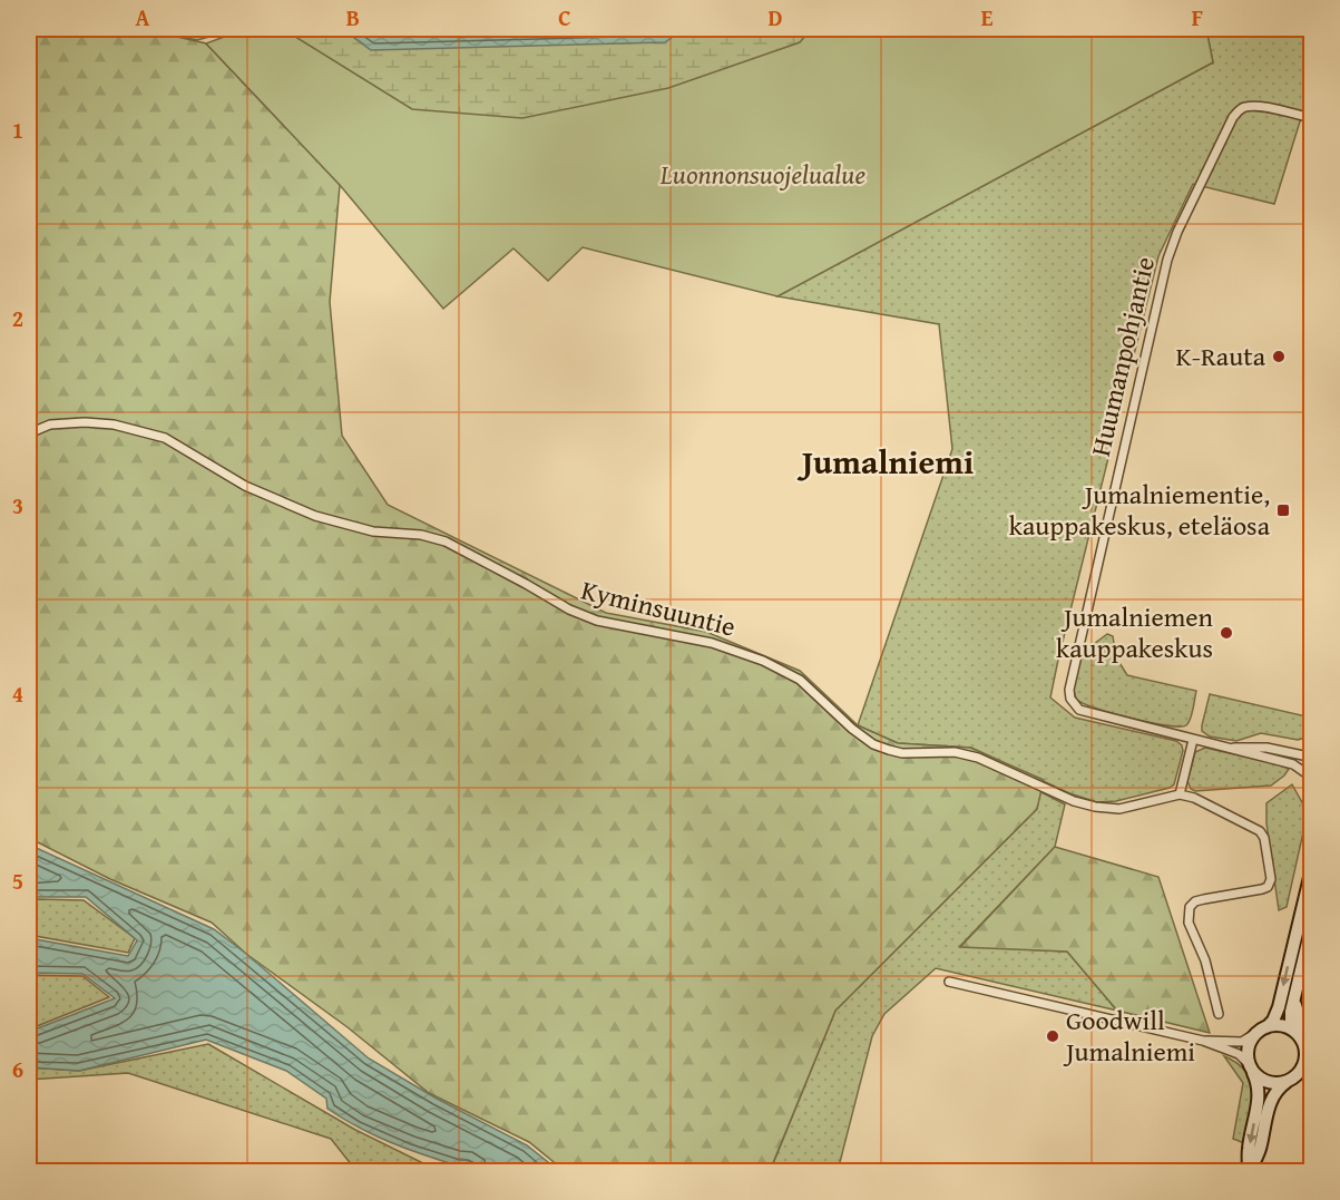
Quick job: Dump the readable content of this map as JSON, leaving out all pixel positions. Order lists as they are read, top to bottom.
{
  "streets": {
    "street": ["Huumanpohjantie", "Kyminsuuntie"]
  },
  "districts": ["Jumalniemi"],
  "parks": ["Luonnonsuojelualue"],
  "places": {
    "other": ["K-Rauta", "Jumalniemen kauppakeskus", "Goodwill Jumalniemi"],
    "transit": ["Jumalniementie, kauppakeskus, eteläosa"]
  },
  "grid": {
    "columns": [
      "A",
      "B",
      "C",
      "D",
      "E",
      "F"
    ],
    "rows": [
      "1",
      "2",
      "3",
      "4",
      "5",
      "6"
    ]
  }
}
